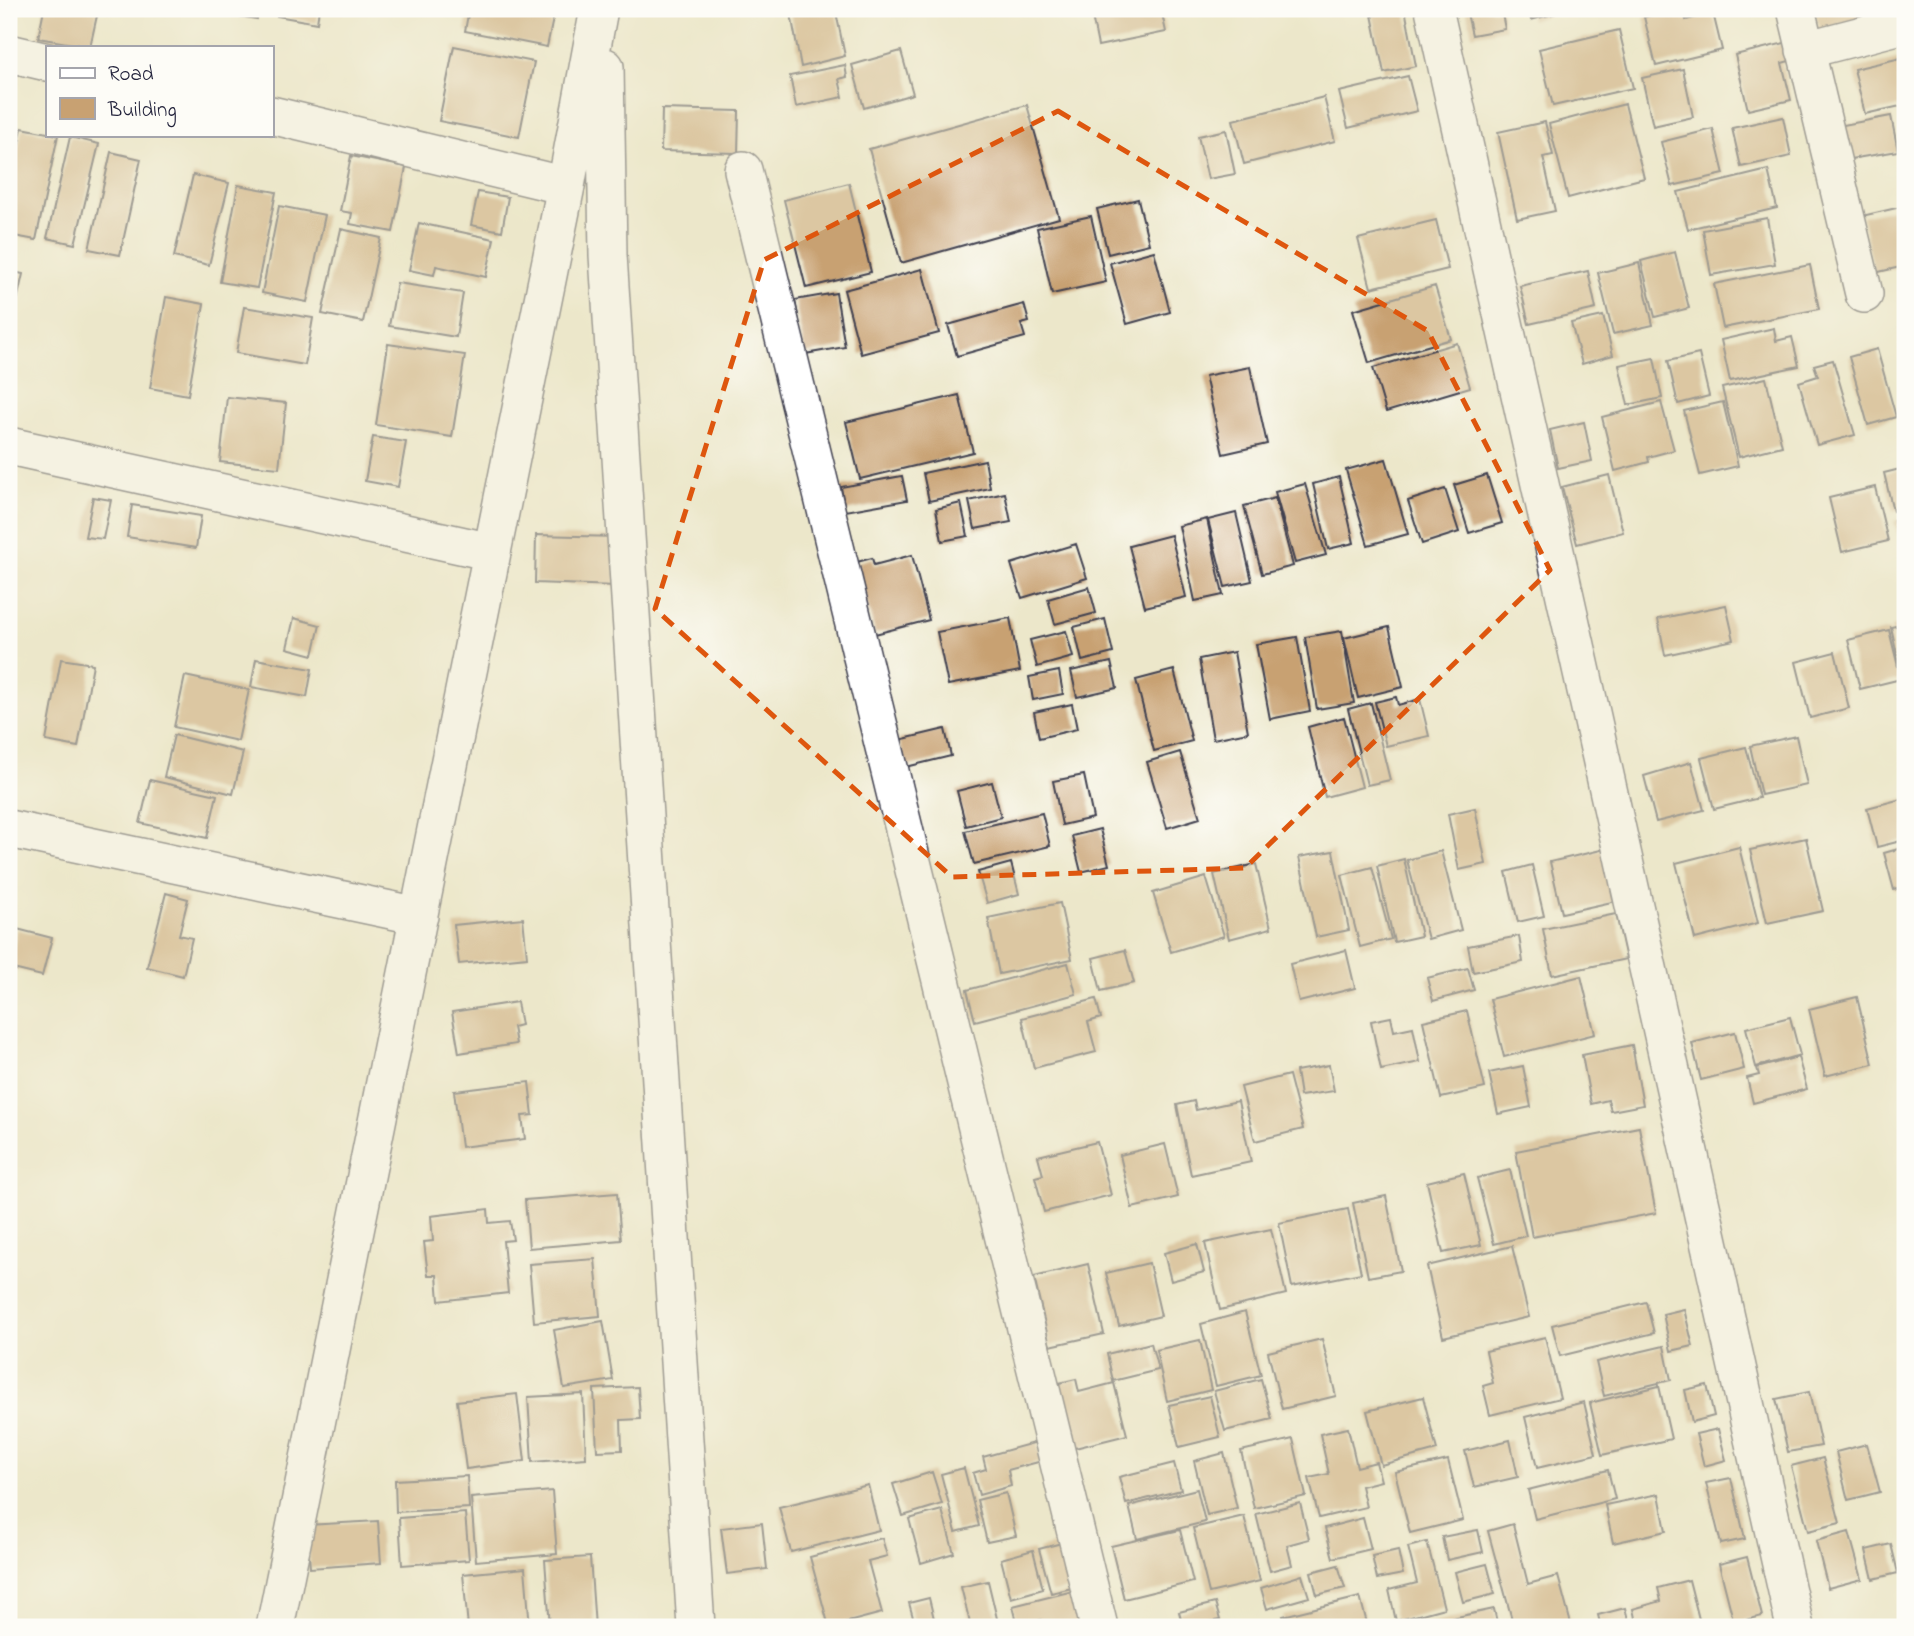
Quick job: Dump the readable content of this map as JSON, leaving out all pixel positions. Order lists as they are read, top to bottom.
{
  "legend": ["Road", "Building"]
}
